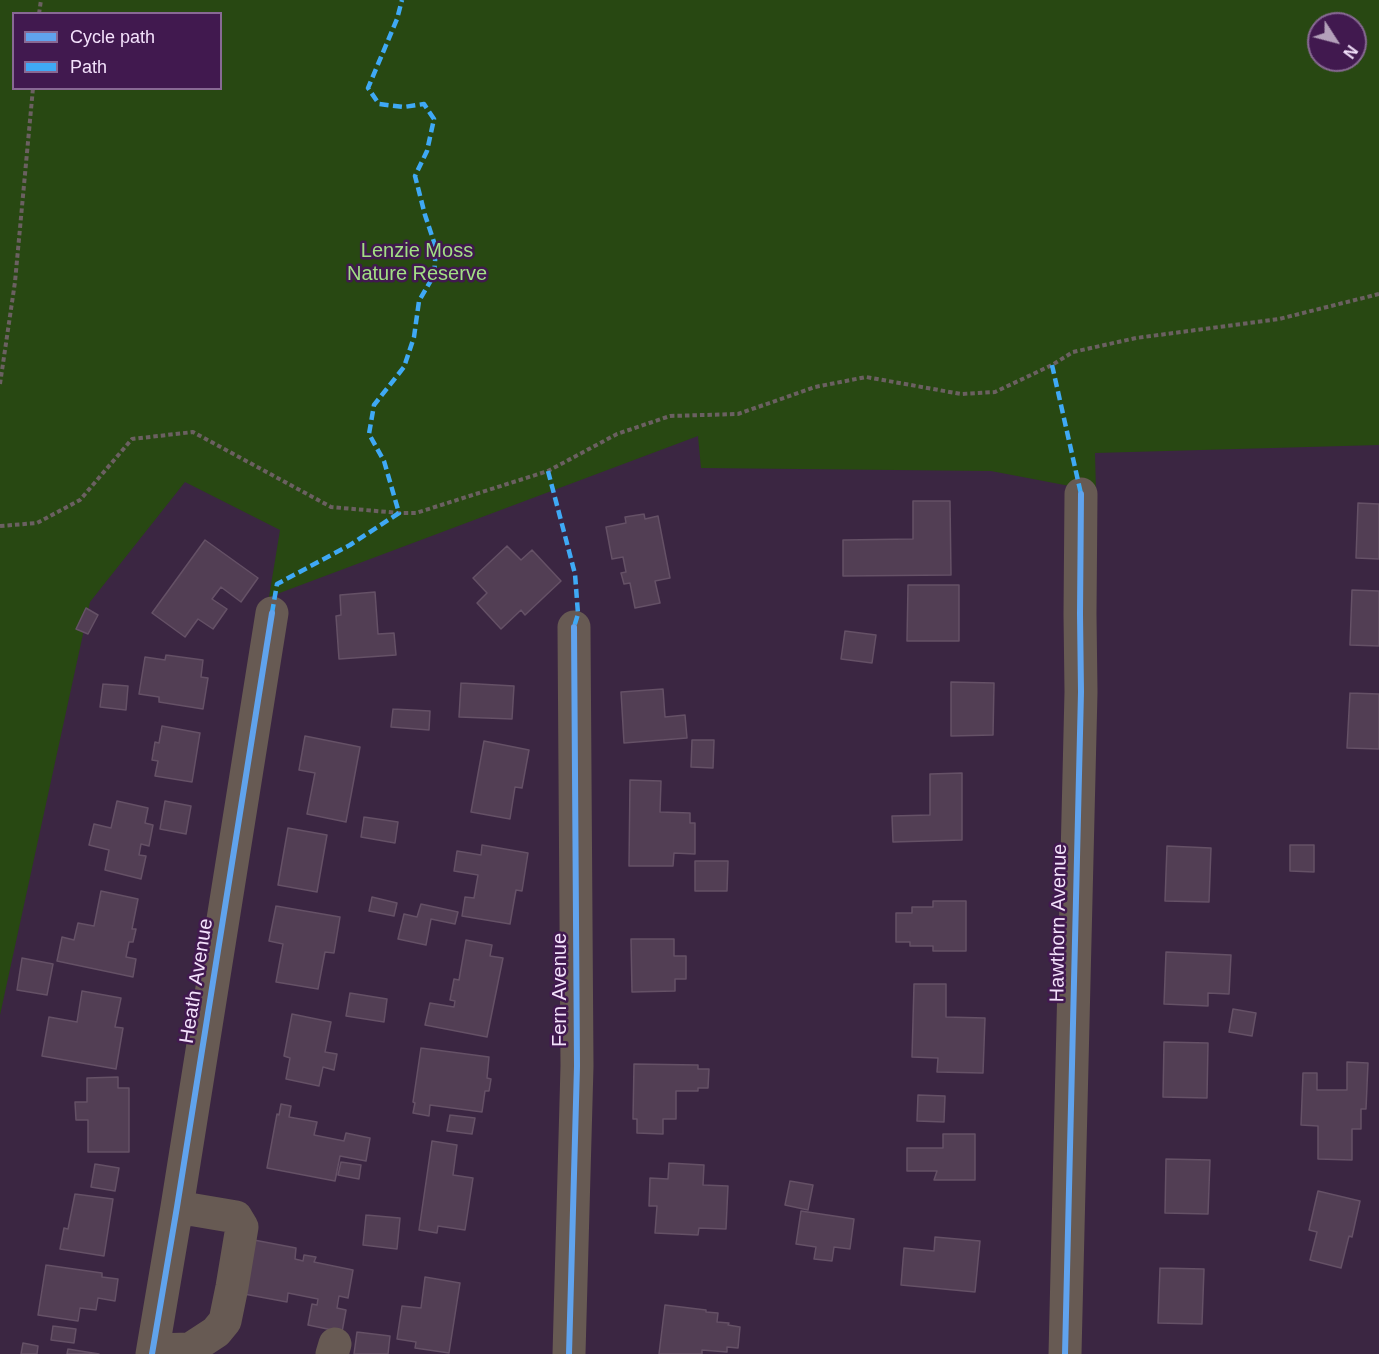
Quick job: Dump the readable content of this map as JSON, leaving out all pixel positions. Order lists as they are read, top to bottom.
{
  "streets": {
    "street": ["Hawthorn Avenue", "Heath Avenue", "Fern Avenue"]
  },
  "parks": ["Lenzie Moss Nature Reserve"],
  "legend": ["Cycle path", "Path"],
  "north": "bottom right"
}
